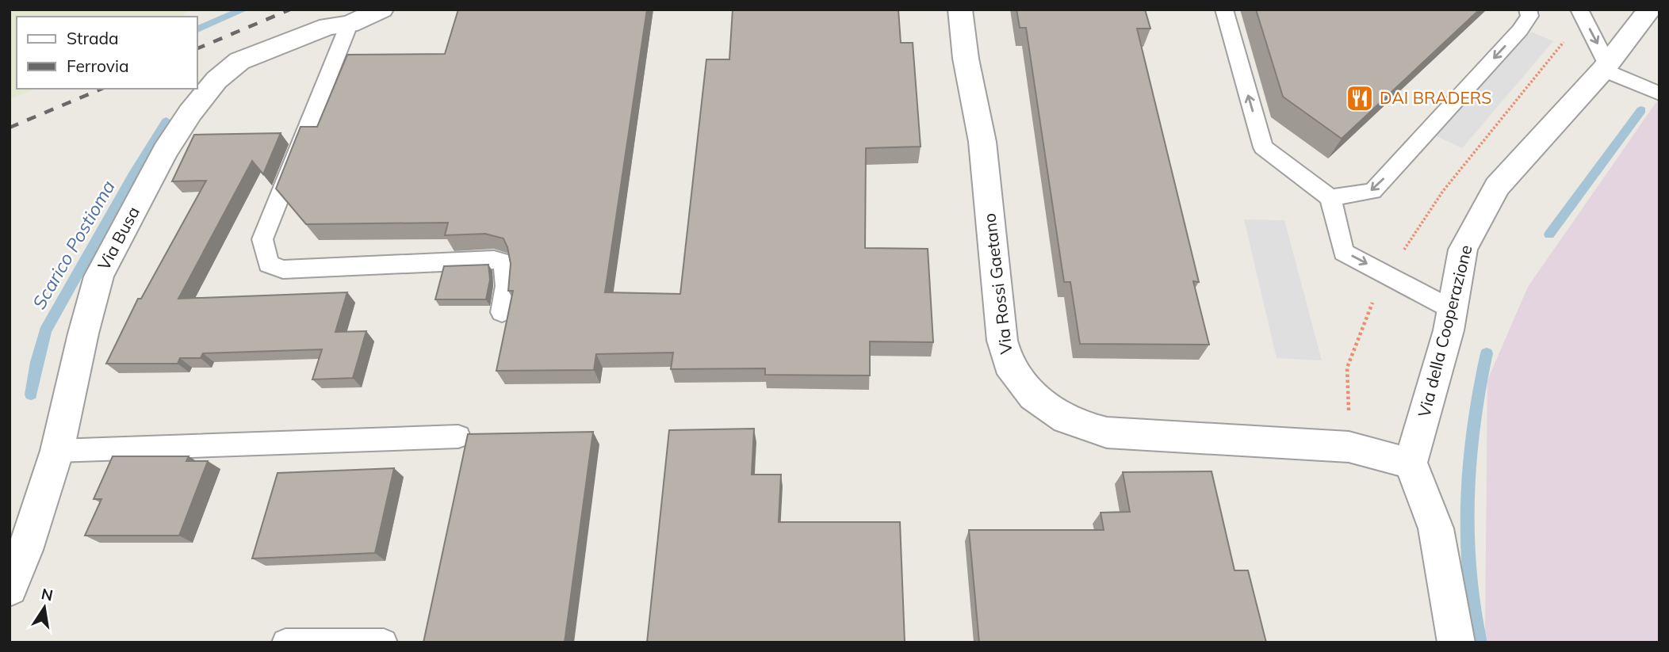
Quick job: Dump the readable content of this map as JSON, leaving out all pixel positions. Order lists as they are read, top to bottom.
{
  "streets": {
    "street": ["Via Busa", "Via Rossi Gaetano", "Via della Cooperazione"]
  },
  "crossings": [
    ["Via Rossi Gaetano", "Via della Cooperazione"]
  ],
  "water": ["Scarico Postioma"],
  "places": {
    "restaurant": ["DAI BRADERS"]
  },
  "legend": ["Strada", "Ferrovia"],
  "north": "top"
}
